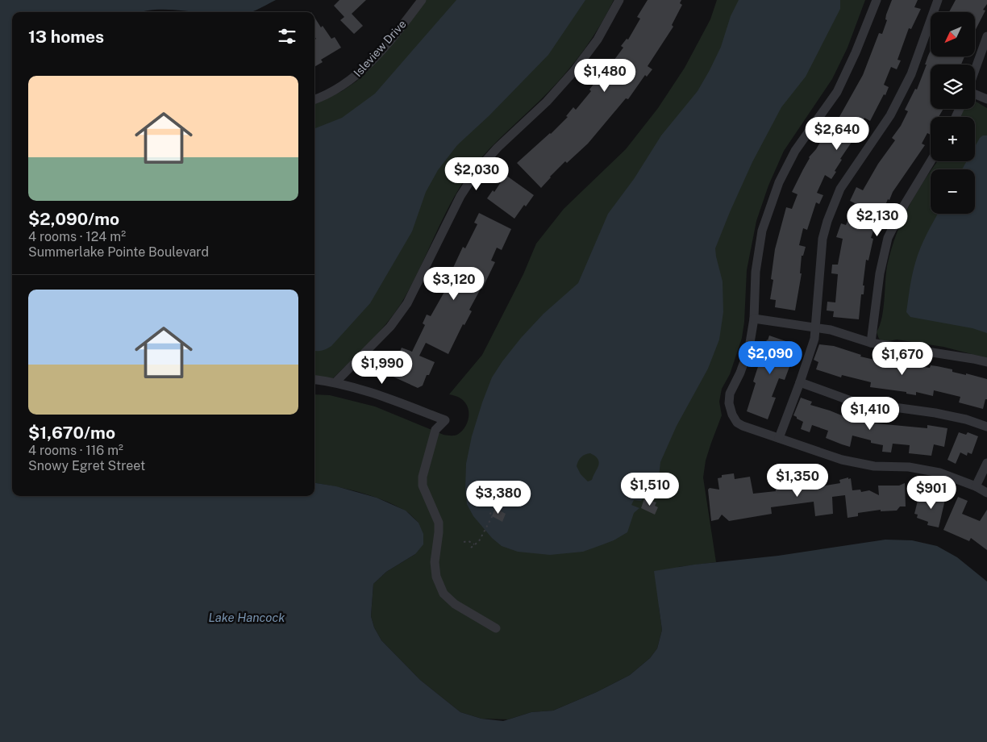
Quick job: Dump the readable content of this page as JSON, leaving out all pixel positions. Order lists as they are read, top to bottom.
{
  "streets": {
    "street": ["Isleview Drive"]
  },
  "water": ["Lake Hancock"],
  "north": "bottom left",
  "page": {
    "map_buttons": ["+", "−"],
    "heading": "13 homes",
    "price": [
      "$1,480",
      "$2,640",
      "$2,030",
      "$2,130",
      "$3,120",
      "$2,090",
      "$1,670",
      "$1,990",
      "$1,410",
      "$1,350",
      "$1,510",
      "$901",
      "$3,380"
    ],
    "list": [
      {
        "name": "$2,090/mo",
        "note": "4 rooms · 124 m² · Summerlake Pointe Boulevard"
      },
      {
        "name": "$1,670/mo",
        "note": "4 rooms · 116 m² · Snowy Egret Street"
      }
    ]
  }
}
